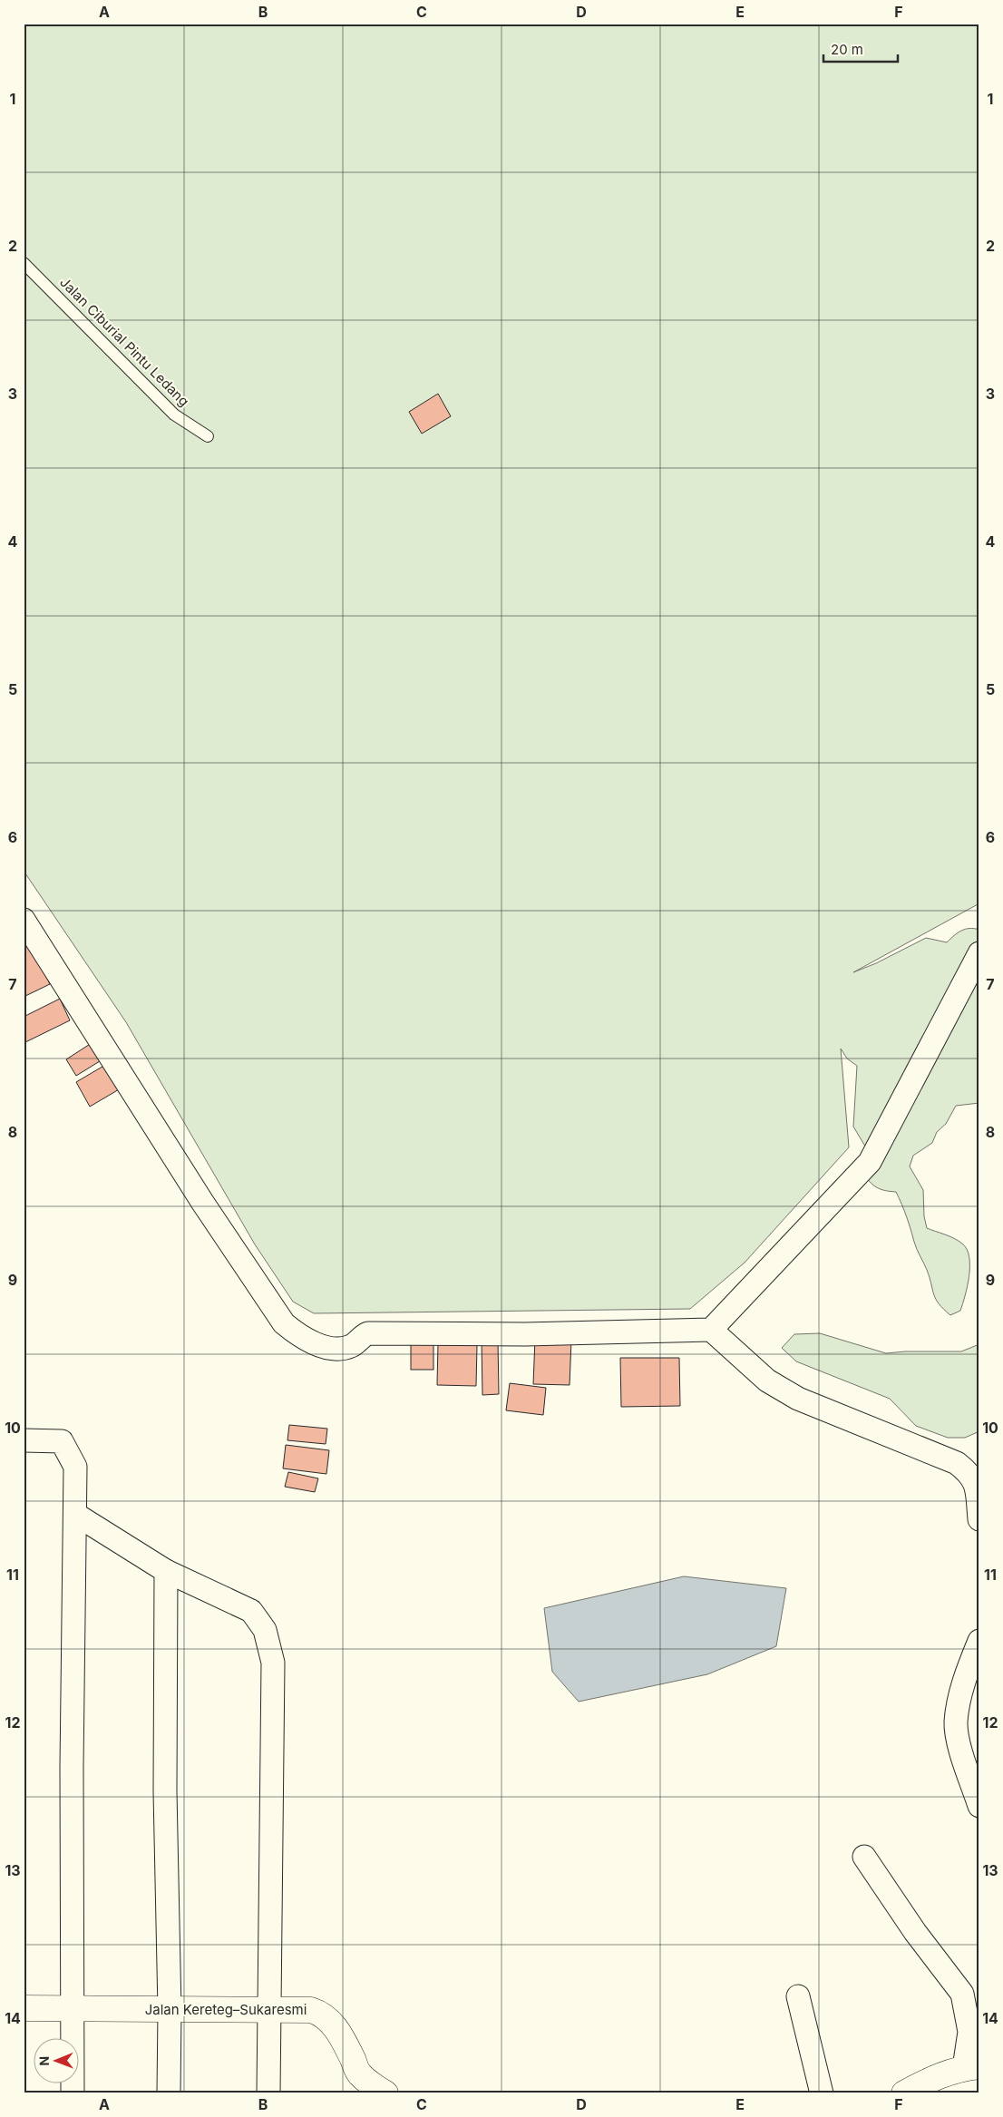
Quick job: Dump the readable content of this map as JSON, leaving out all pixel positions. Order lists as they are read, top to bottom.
{
  "streets": {
    "street": ["Jalan Kereteg–Sukaresmi"],
    "lane": ["Jalan Ciburial Pintu Ledang"]
  },
  "scale_bar": "20 m",
  "north": "left",
  "grid": {
    "columns": [
      "A",
      "B",
      "C",
      "D",
      "E",
      "F"
    ],
    "rows": [
      "1",
      "2",
      "3",
      "4",
      "5",
      "6",
      "7",
      "8",
      "9",
      "10",
      "11",
      "12",
      "13",
      "14"
    ]
  }
}
